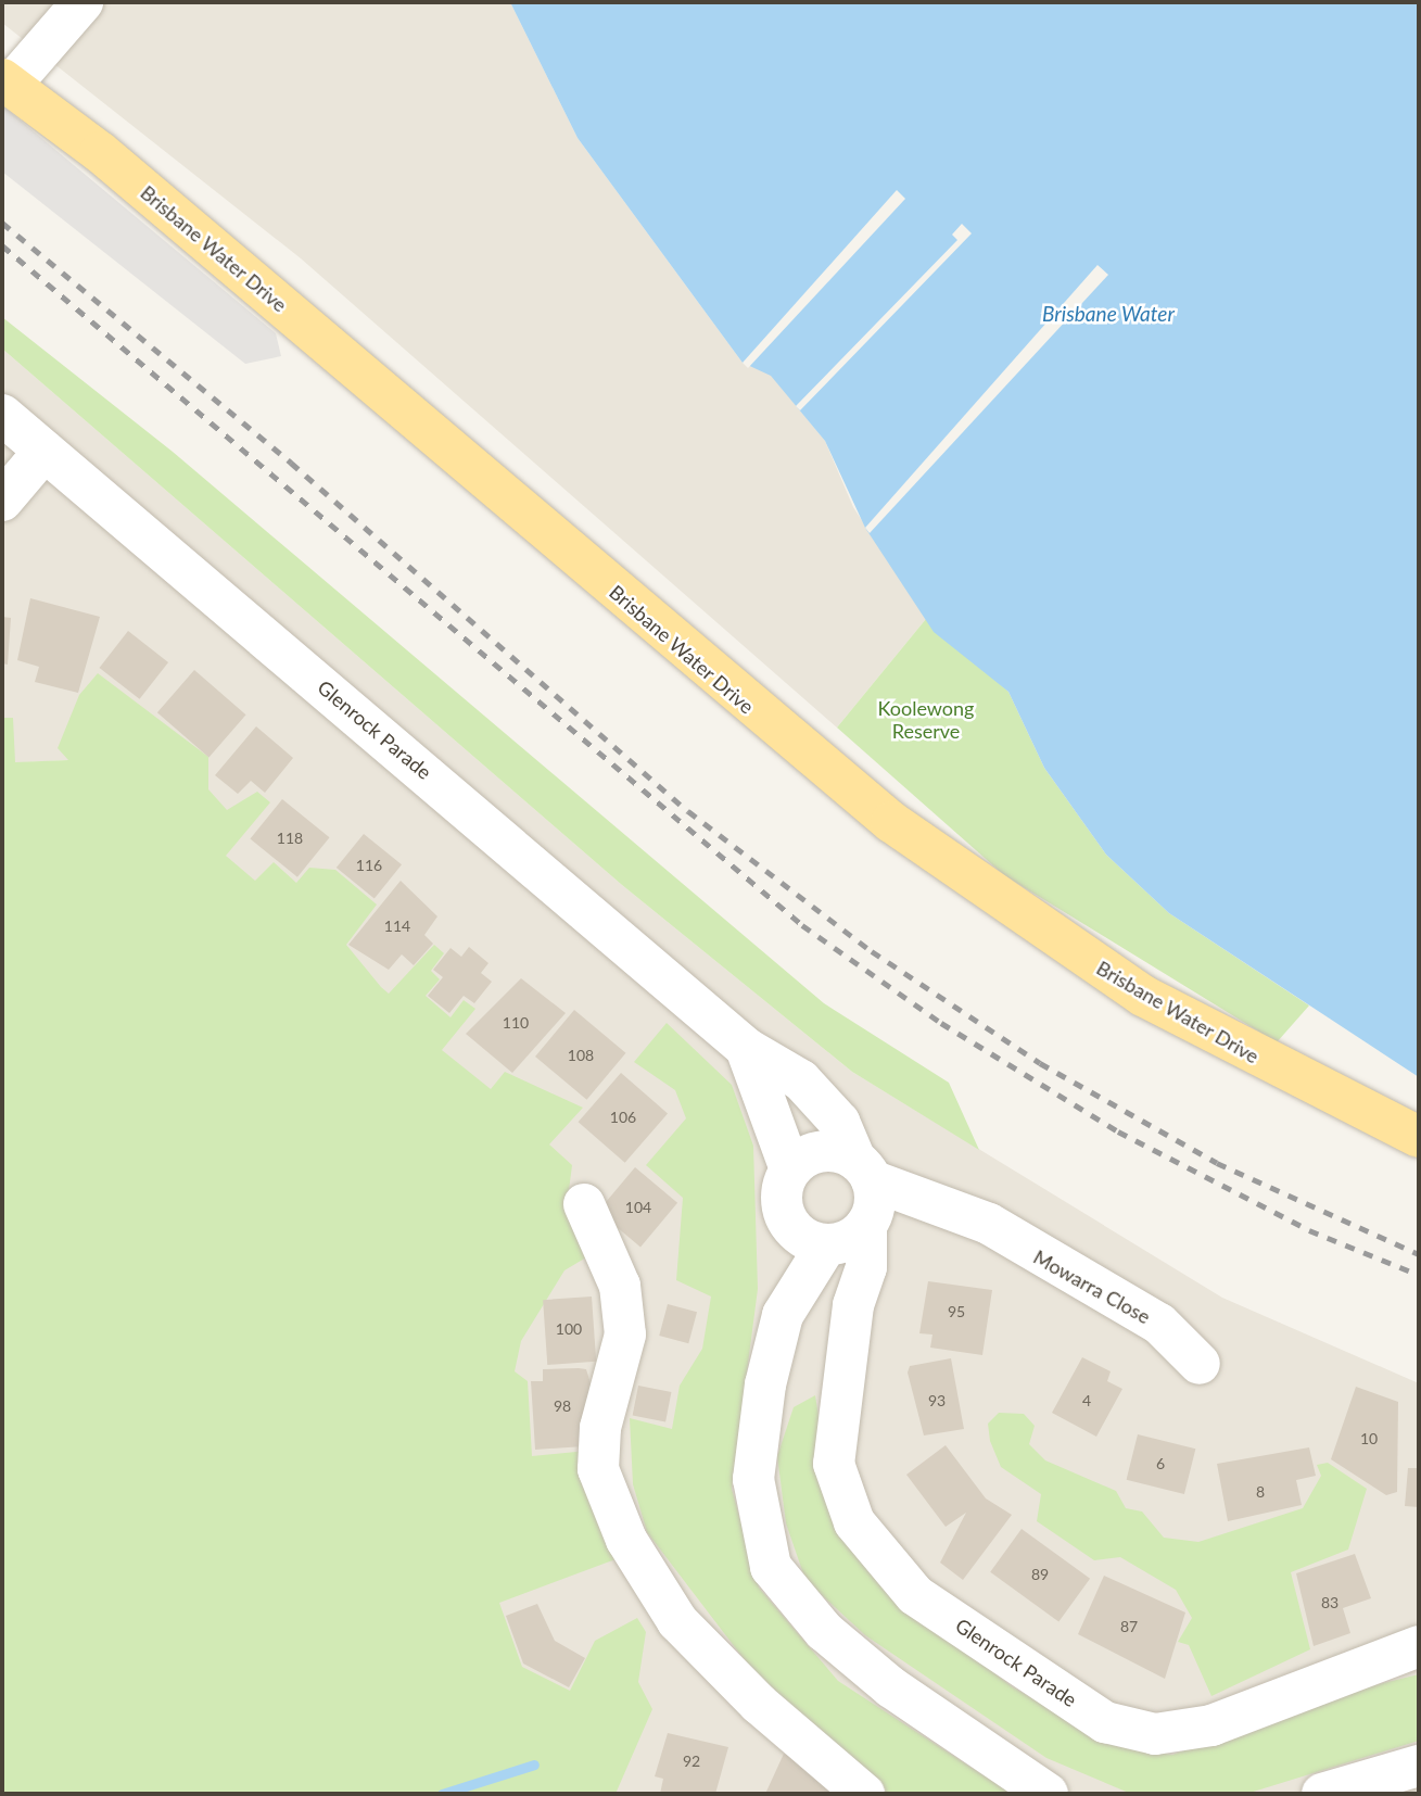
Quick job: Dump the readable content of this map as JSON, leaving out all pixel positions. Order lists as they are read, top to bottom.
{
  "streets": {
    "main road": ["Brisbane Water Drive"],
    "street": ["Glenrock Parade", "Mowarra Close"]
  },
  "crossings": [
    ["Glenrock Parade", "Mowarra Close"]
  ],
  "water": ["Brisbane Water"],
  "parks": ["Koolewong Reserve"],
  "house_numbers": [
    "118",
    "116",
    "114",
    "110",
    "108",
    "106",
    "104",
    "95",
    "100",
    "93",
    "4",
    "98",
    "10",
    "6",
    "8",
    "89",
    "83",
    "87",
    "92"
  ]
}
